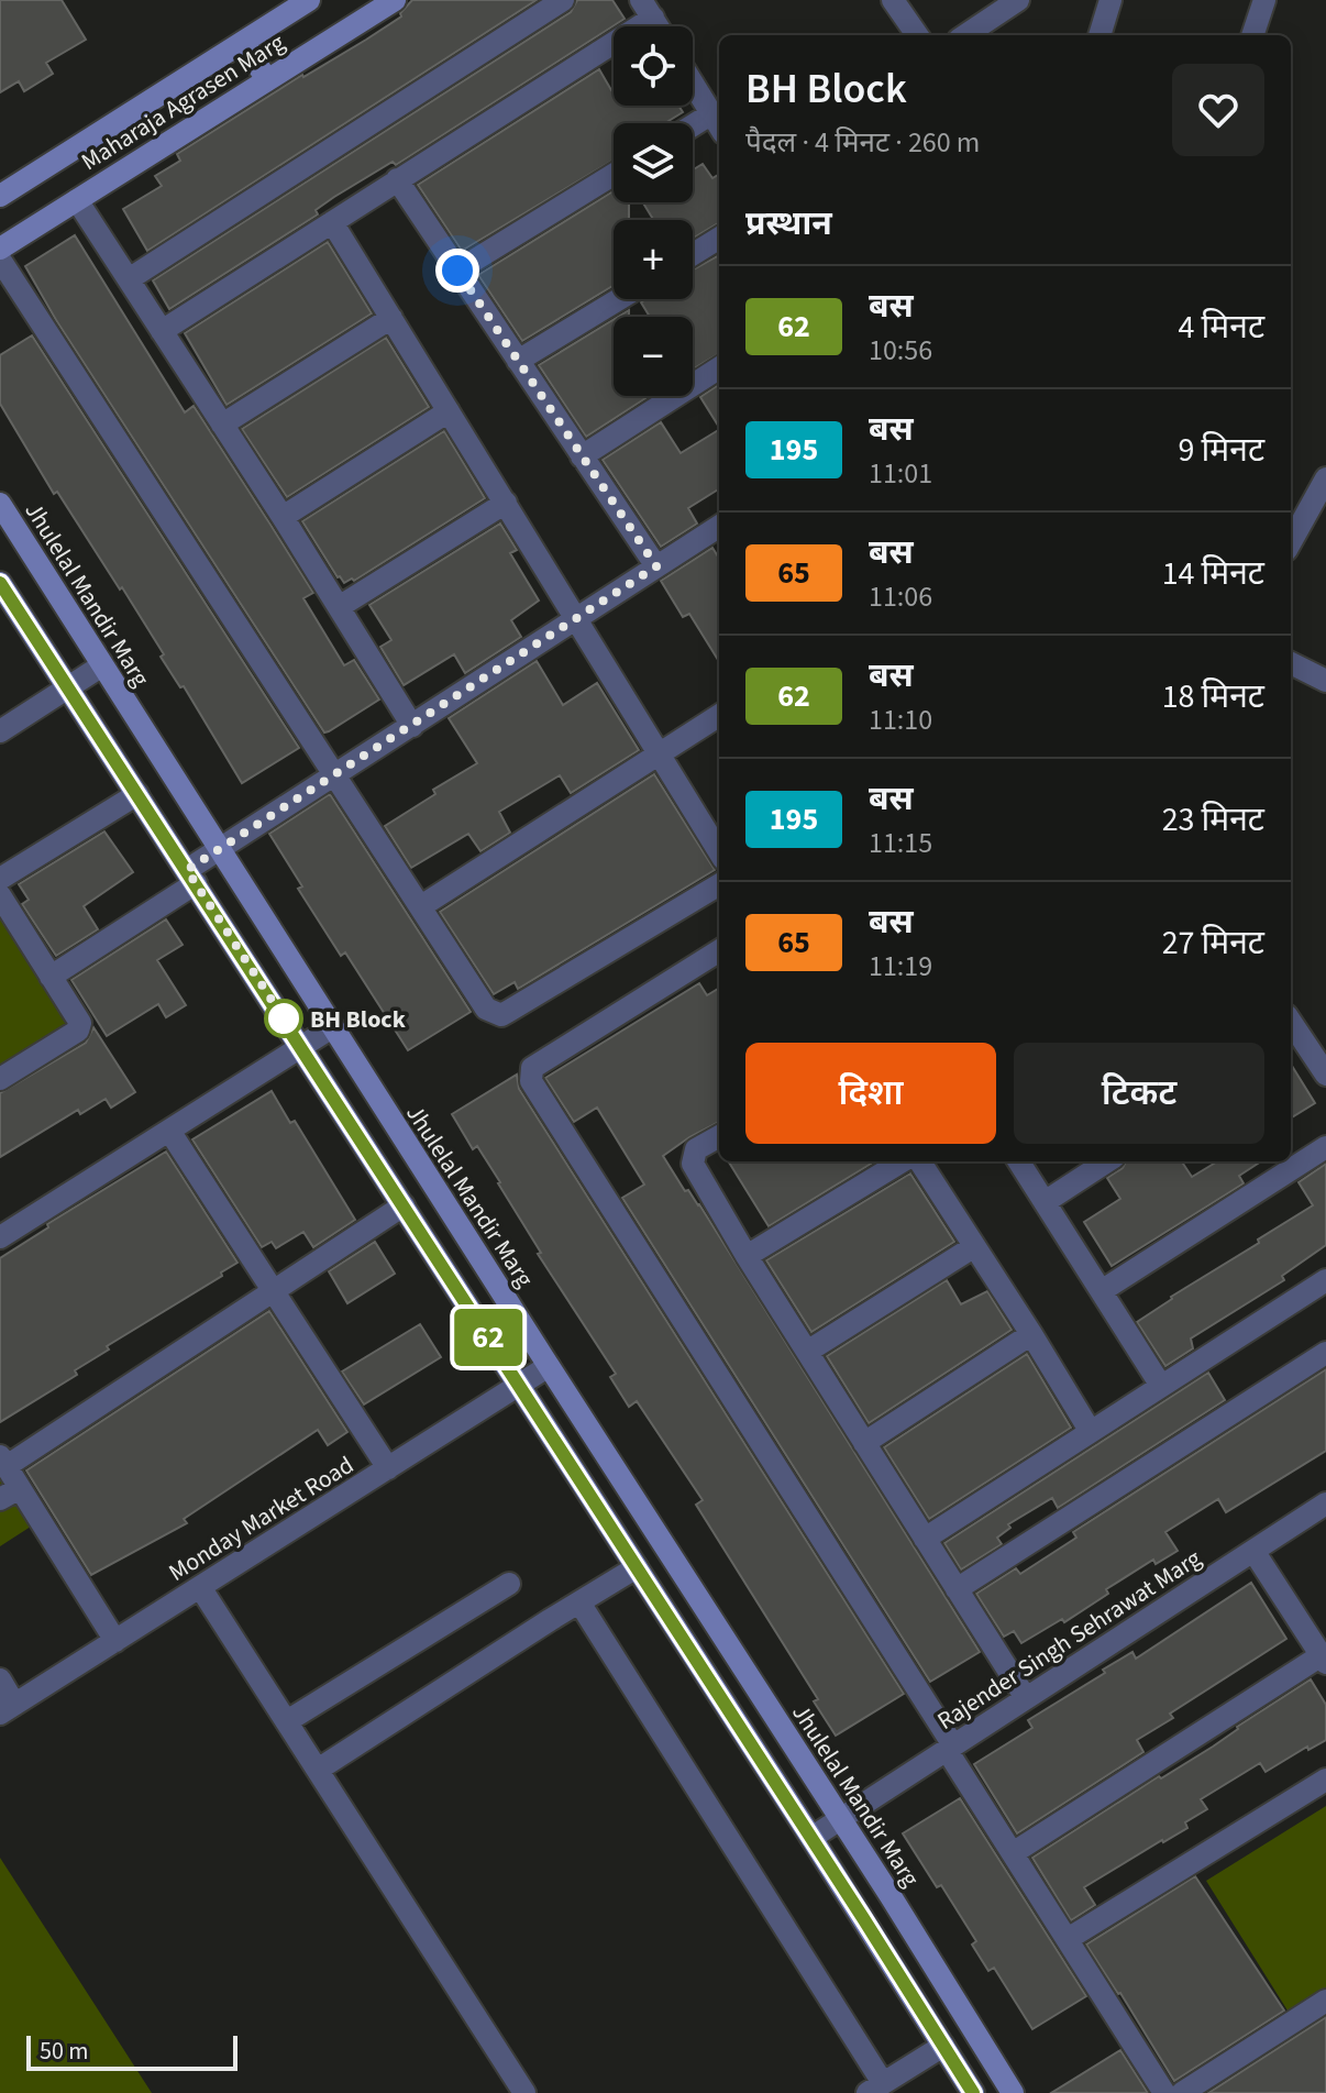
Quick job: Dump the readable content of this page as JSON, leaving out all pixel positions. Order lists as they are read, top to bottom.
{
  "streets": {
    "street": [
      "Maharaja Agrasen Marg",
      "Jhulelal Mandir Marg",
      "Monday Market Road",
      "Rajender Singh Sehrawat Marg"
    ]
  },
  "crossings": [
    ["Jhulelal Mandir Marg", "Monday Market Road"],
    ["Jhulelal Mandir Marg", "Rajender Singh Sehrawat Marg"]
  ],
  "places": ["BH Block"],
  "lines": ["bus line 62"],
  "scale_bar": "50 m",
  "page": {
    "on_map": "62",
    "map_buttons": ["+", "−"],
    "heading": [
      ["BH Block", "पैदल · 4 मिनट · 260 m"],
      "प्रस्थान"
    ],
    "list": [
      {
        "mark": "62",
        "name": "बस",
        "note": "10:56",
        "value": "4 मिनट"
      },
      {
        "mark": "195",
        "name": "बस",
        "note": "11:01",
        "value": "9 मिनट"
      },
      {
        "mark": "65",
        "name": "बस",
        "note": "11:06",
        "value": "14 मिनट"
      },
      {
        "mark": "62",
        "name": "बस",
        "note": "11:10",
        "value": "18 मिनट"
      },
      {
        "mark": "195",
        "name": "बस",
        "note": "11:15",
        "value": "23 मिनट"
      },
      {
        "mark": "65",
        "name": "बस",
        "note": "11:19",
        "value": "27 मिनट"
      }
    ],
    "buttons": ["दिशा", "टिकट"],
    "scale": "50 m"
  }
}
